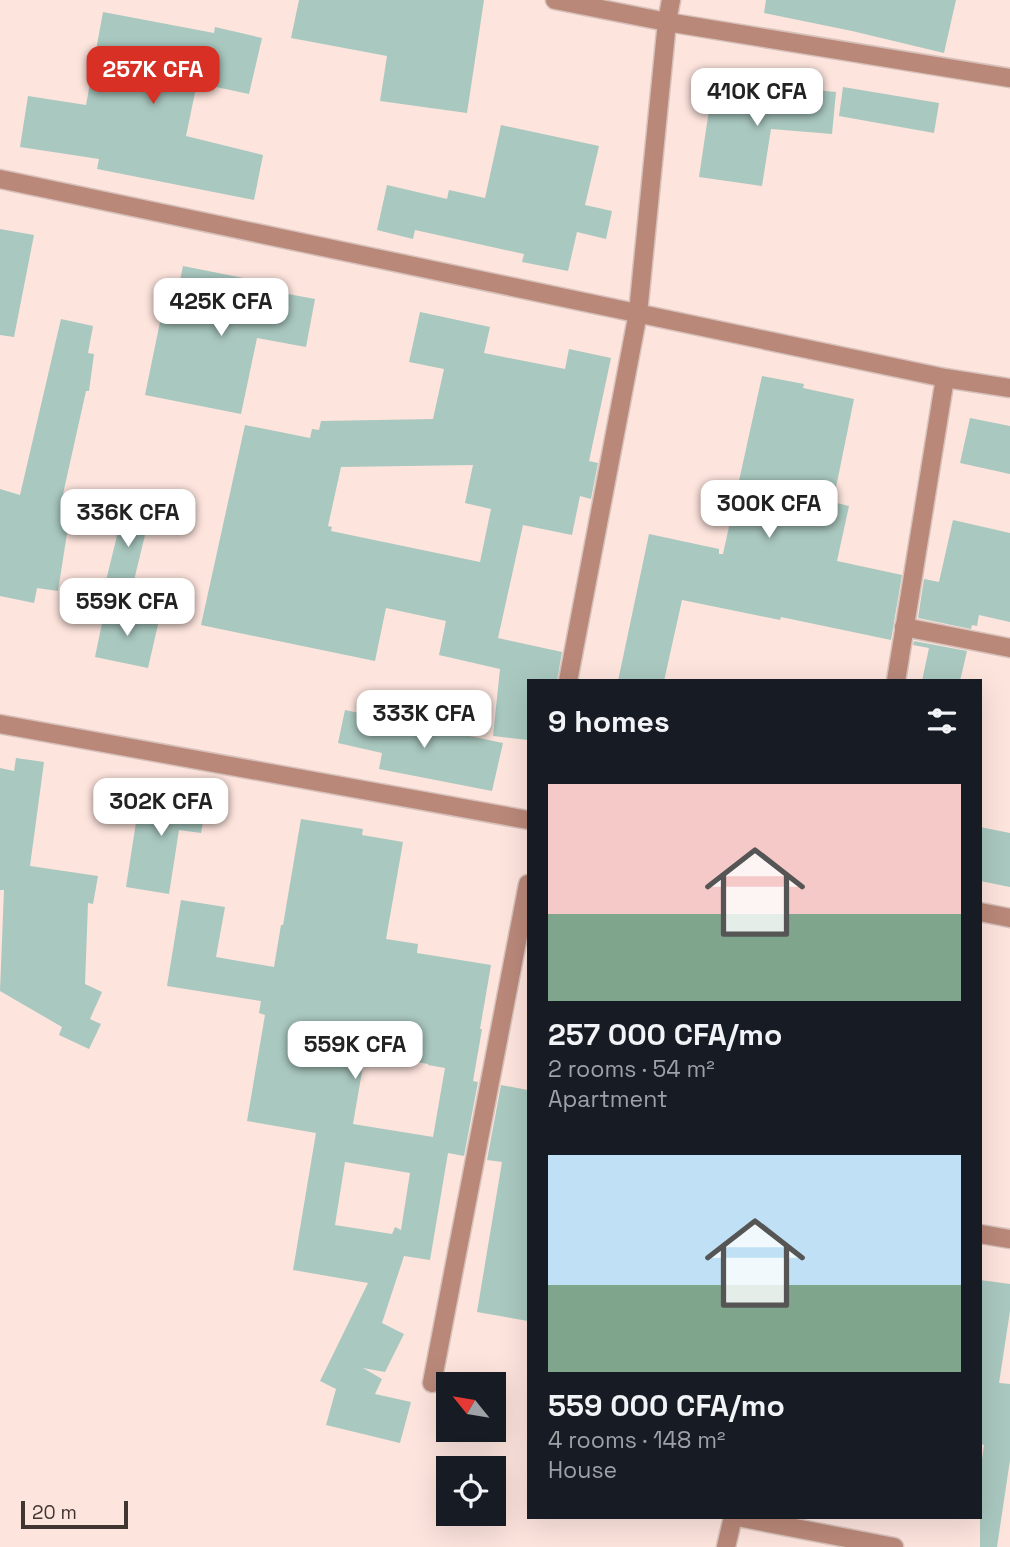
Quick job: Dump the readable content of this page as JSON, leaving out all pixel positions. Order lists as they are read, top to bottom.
{
  "scale_bar": "20 m",
  "north": "top left",
  "page": {
    "price": [
      "257K CFA",
      "410K CFA",
      "425K CFA",
      "300K CFA",
      "336K CFA",
      "559K CFA",
      "333K CFA",
      "302K CFA",
      "559K CFA"
    ],
    "heading": "9 homes",
    "list": [
      {
        "name": "257 000 CFA/mo",
        "note": "2 rooms · 54 m² · Apartment"
      },
      {
        "name": "559 000 CFA/mo",
        "note": "4 rooms · 148 m² · House"
      }
    ],
    "scale": "20 m"
  }
}
